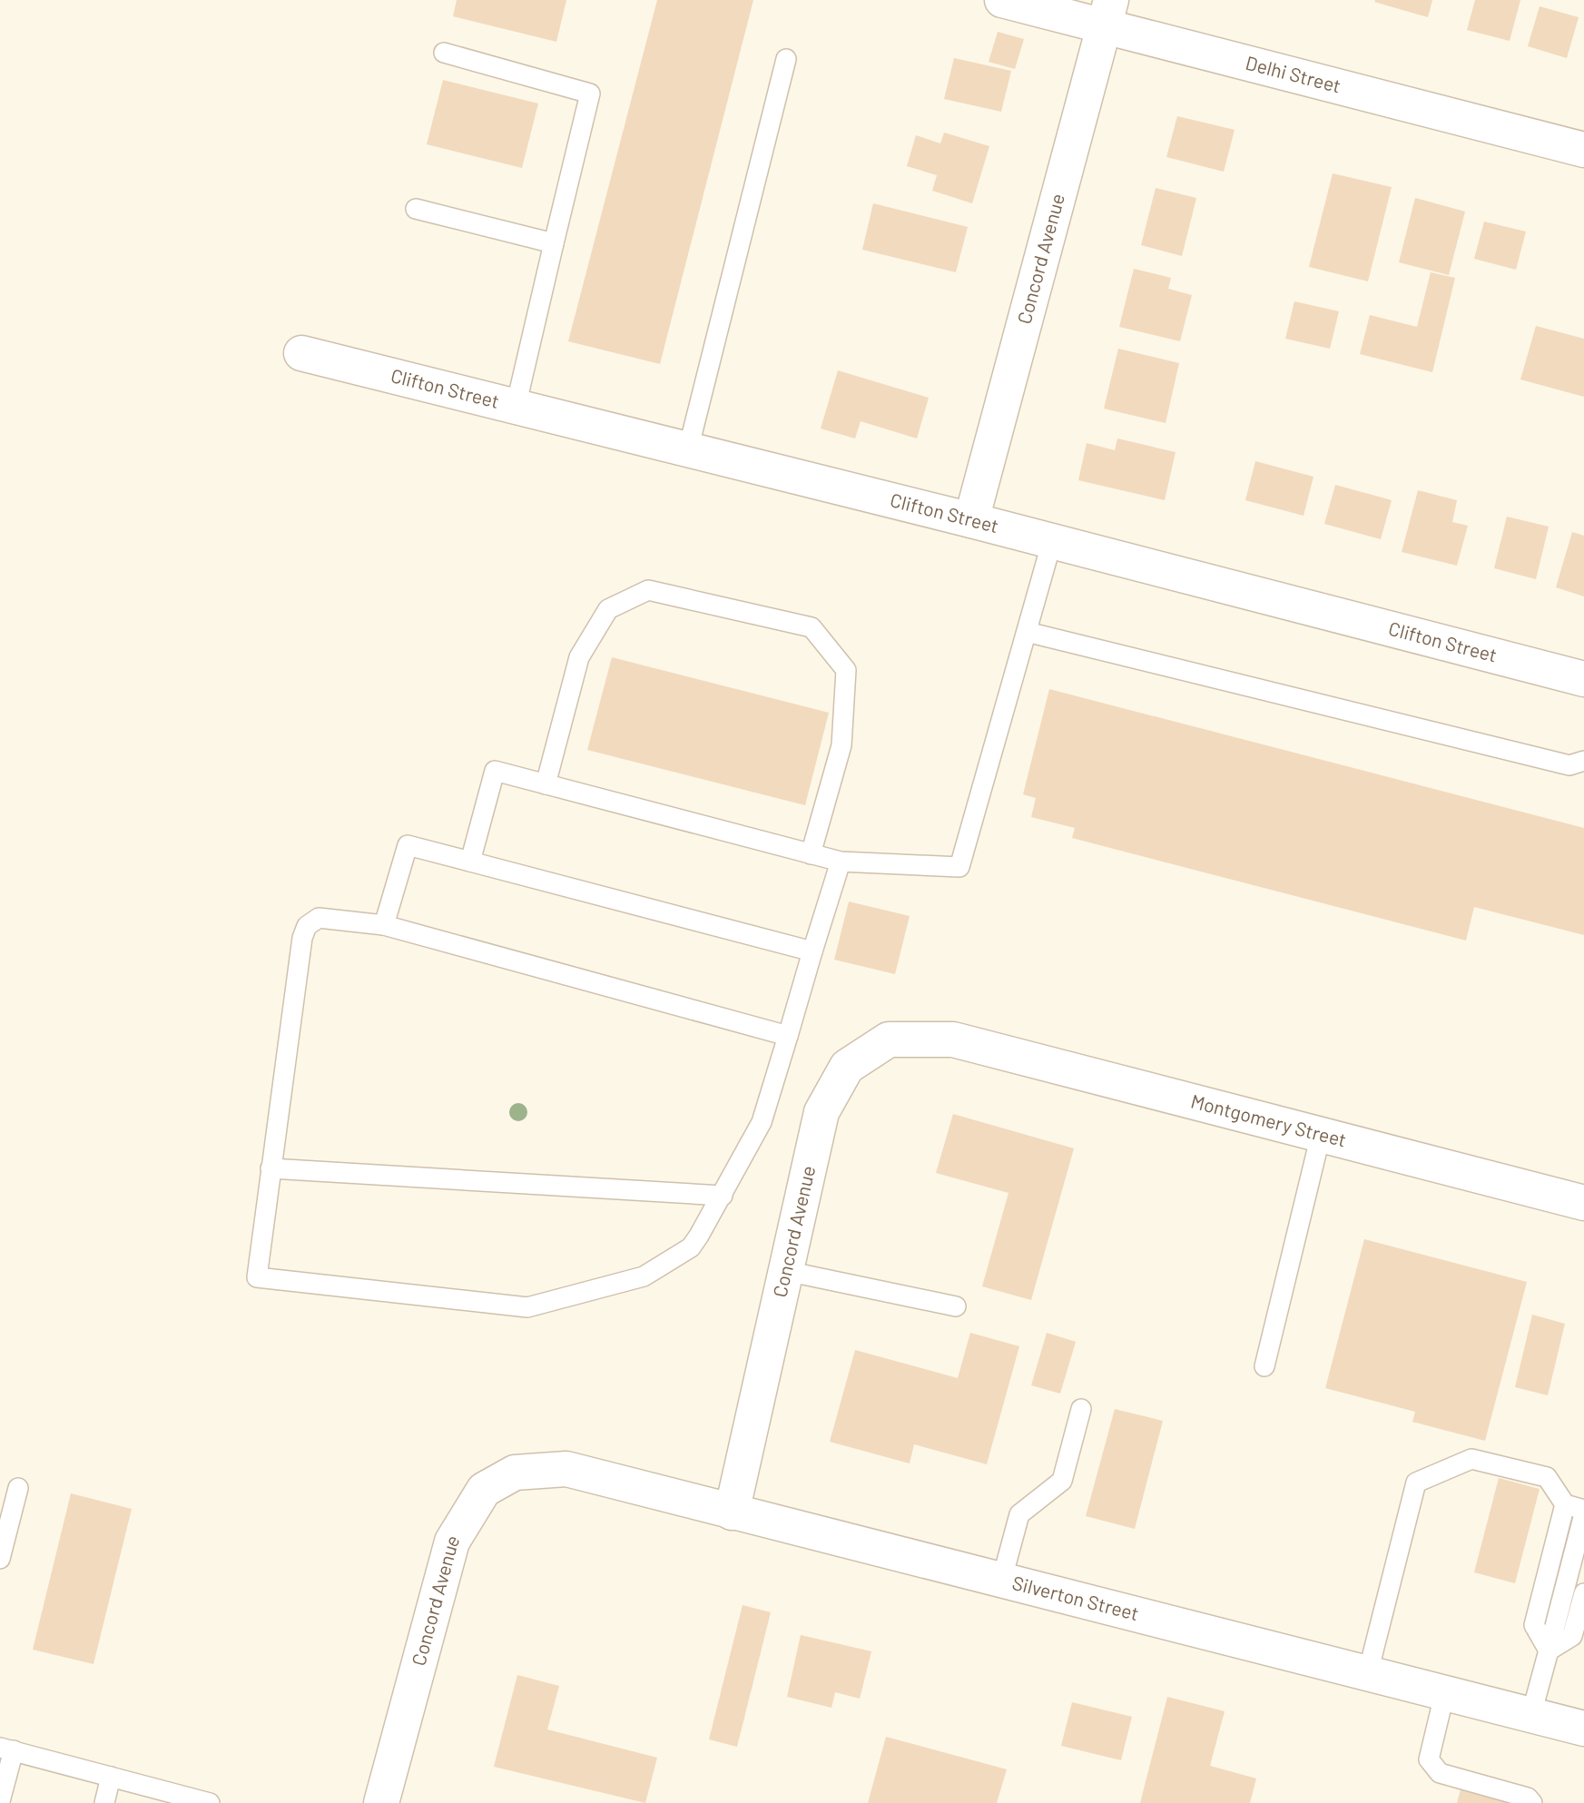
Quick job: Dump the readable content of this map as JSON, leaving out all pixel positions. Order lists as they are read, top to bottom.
{
  "streets": {
    "street": [
      "Delhi Street",
      "Concord Avenue",
      "Clifton Street",
      "Montgomery Street",
      "Silverton Street"
    ]
  },
  "crossings": [
    ["Delhi Street", "Concord Avenue"],
    ["Concord Avenue", "Clifton Street"],
    ["Concord Avenue", "Montgomery Street"],
    ["Concord Avenue", "Silverton Street"]
  ]
}
